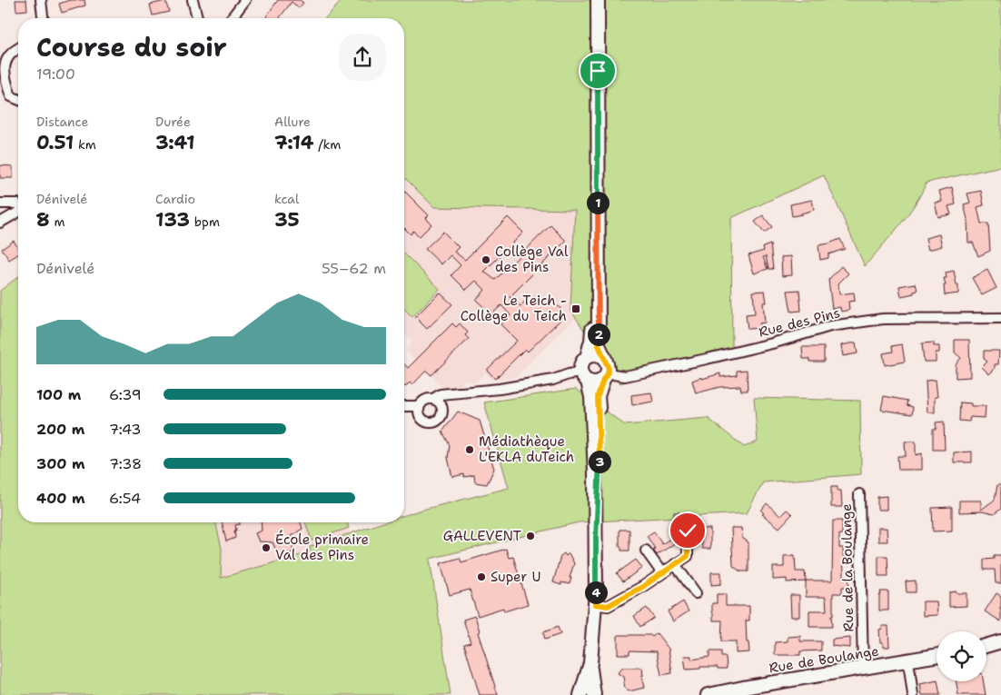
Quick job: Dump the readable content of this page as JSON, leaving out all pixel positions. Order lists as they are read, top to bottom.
{
  "streets": {
    "main road": ["Rue de Boulange"],
    "street": ["Rue des Pins", "Rue de la Boulange"]
  },
  "crossings": [
    ["Rue de la Boulange", "Rue de Boulange"]
  ],
  "places": {
    "other": [
      "Collège Val des Pins",
      "Médiathèque L'EKLA duTeich",
      "GALLEVENT",
      "École primaire Val des Pins",
      "Super U"
    ],
    "transit": ["Le Teich - Collège du Teich"]
  },
  "page": {
    "heading": ["Course du soir", "19:00"],
    "stats": [
      ["Distance", "0.51 km"],
      ["Durée", "3:41"],
      ["Allure", "7:14 /km"],
      ["Dénivelé", "8 m"],
      ["Cardio", "133 bpm"],
      ["kcal", "35"]
    ],
    "pins": [
      "1",
      "2",
      "3",
      "4"
    ],
    "chart": ["Dénivelé", "55–62 m"],
    "list": [
      {
        "name": "100 m",
        "note": "6:39"
      },
      {
        "name": "200 m",
        "note": "7:43"
      },
      {
        "name": "300 m",
        "note": "7:38"
      },
      {
        "name": "400 m",
        "note": "6:54"
      }
    ]
  }
}
